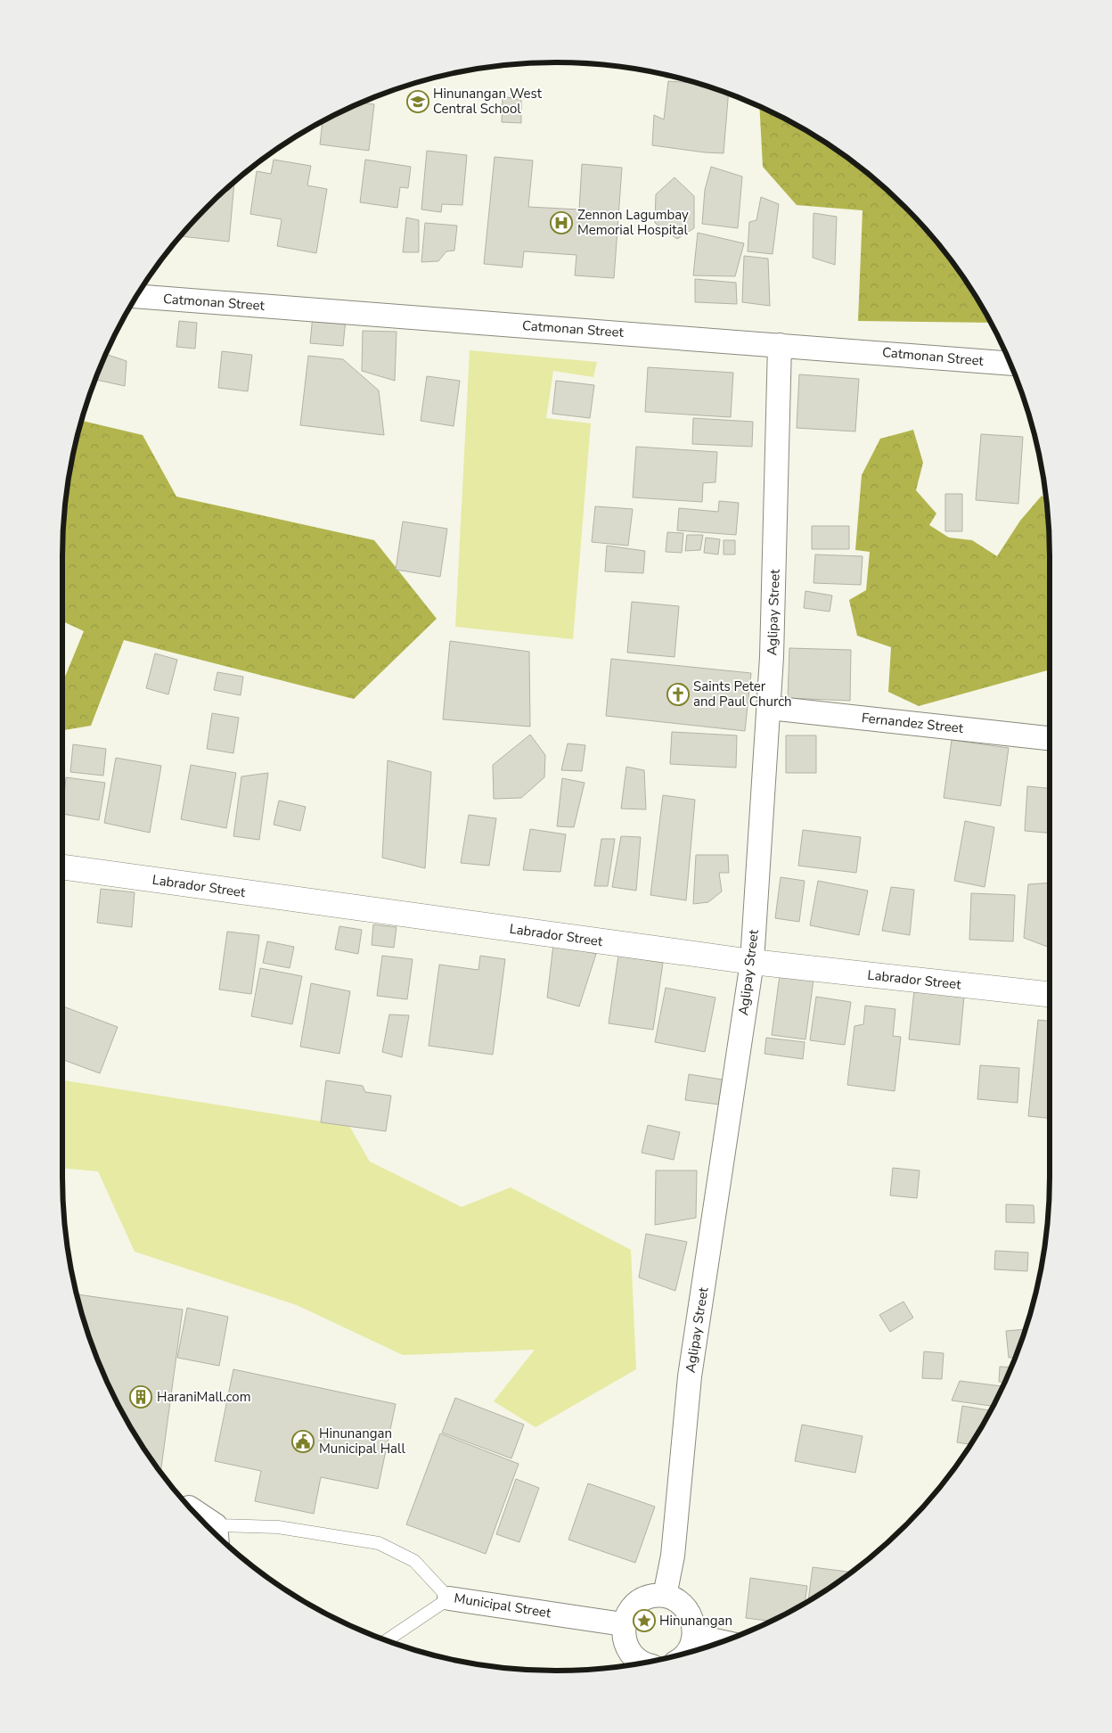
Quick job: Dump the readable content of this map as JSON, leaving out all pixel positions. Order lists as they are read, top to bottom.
{
  "streets": {
    "street": [
      "Catmonan Street",
      "Aglipay Street",
      "Fernandez Street",
      "Labrador Street",
      "Municipal Street"
    ]
  },
  "crossings": [
    ["Catmonan Street", "Aglipay Street"],
    ["Aglipay Street", "Fernandez Street"],
    ["Aglipay Street", "Labrador Street"]
  ],
  "places": {
    "school or university": ["Hinunangan West Central School"],
    "hospital": ["Zennon Lagumbay Memorial Hospital"],
    "church": ["Saints Peter and Paul Church"],
    "building": ["HaraniMall.com"],
    "public building": ["Hinunangan Municipal Hall"],
    "place": ["Hinunangan"]
  }
}
